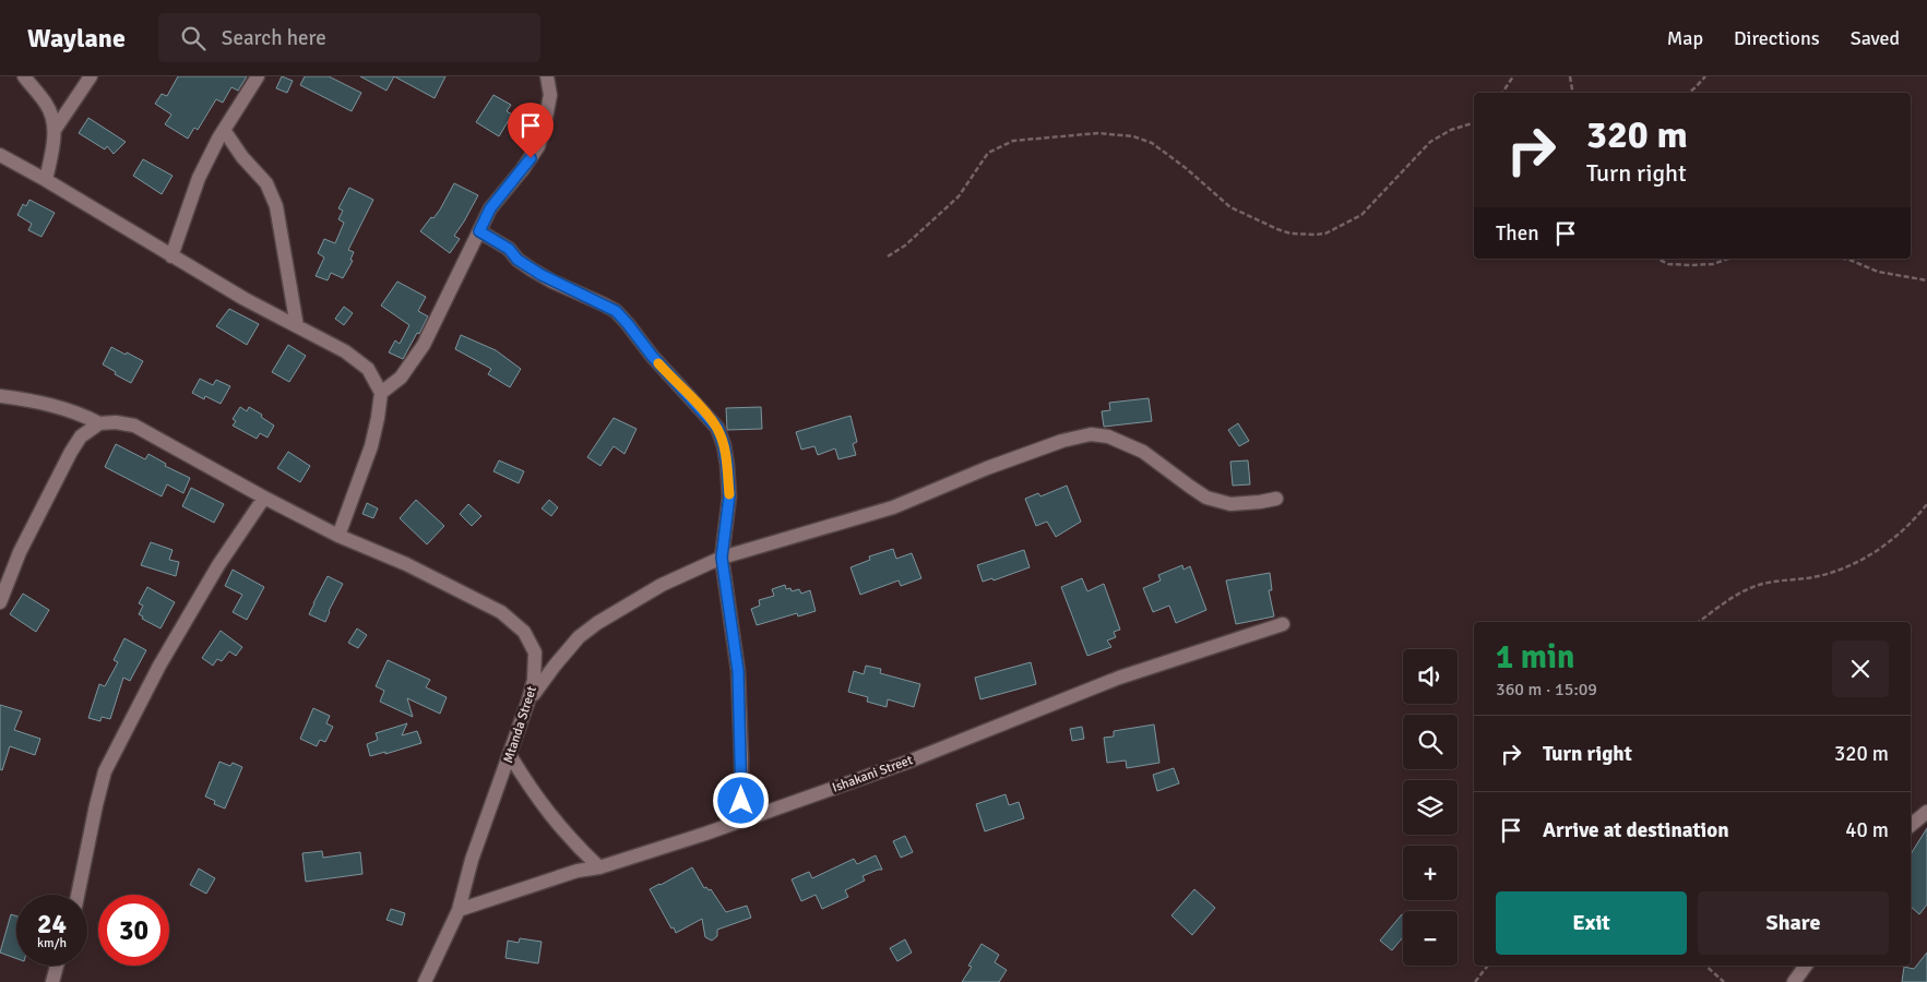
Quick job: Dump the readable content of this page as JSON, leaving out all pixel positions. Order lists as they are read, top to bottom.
{
  "streets": {
    "street": ["Mtanda Street", "Ishakani Street"]
  },
  "crossings": [
    ["Mtanda Street", "Ishakani Street"]
  ],
  "page": {
    "header": "Waylane",
    "search": "Search here",
    "nav": ["Map", "Directions", "Saved"],
    "turn": ["320 m", "Turn right"],
    "then": "Then",
    "heading": ["1 min", "360 m · 15:09"],
    "map_buttons": ["+", "−"],
    "list": [
      {
        "name": "Turn right",
        "value": "320 m"
      },
      {
        "name": "Arrive at destination",
        "value": "40 m"
      }
    ],
    "buttons": ["Exit", "Share"],
    "speed": "24 km/h",
    "limit": "30"
  }
}
